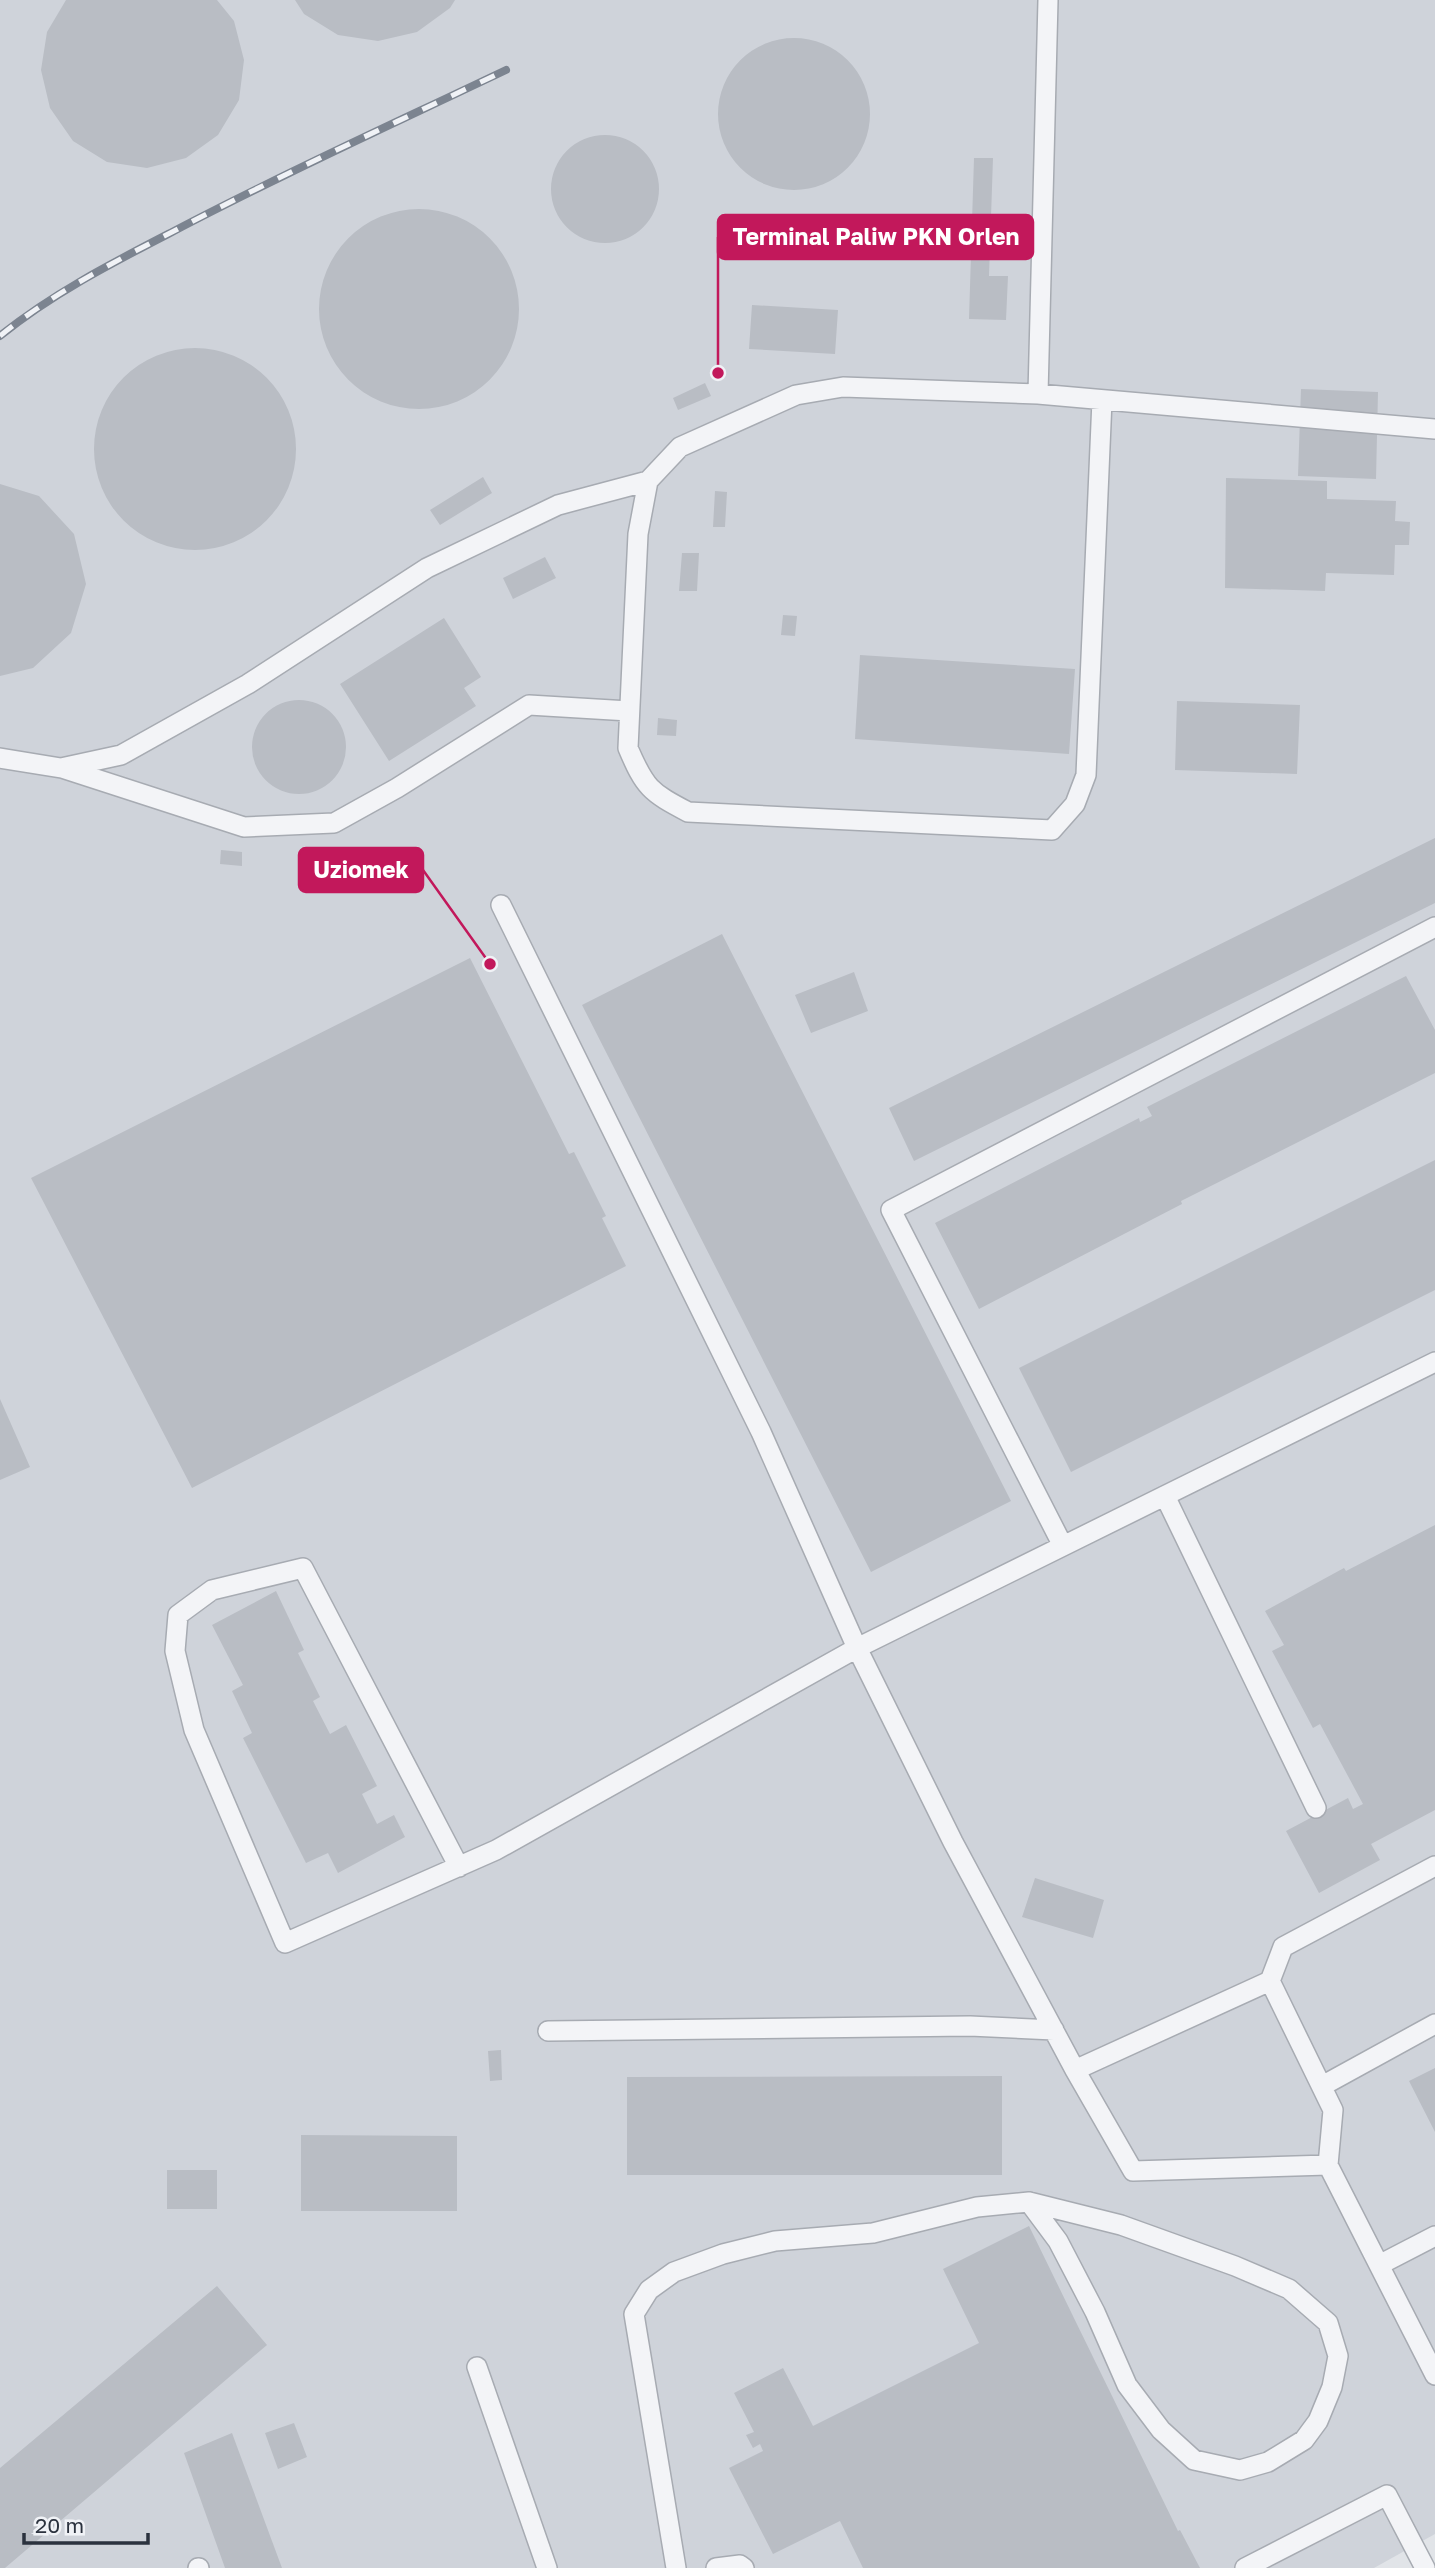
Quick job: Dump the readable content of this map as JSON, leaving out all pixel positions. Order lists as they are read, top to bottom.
{
  "places": ["Terminal Paliw PKN Orlen", "Uziomek"],
  "scale_bar": "20 m"
}
